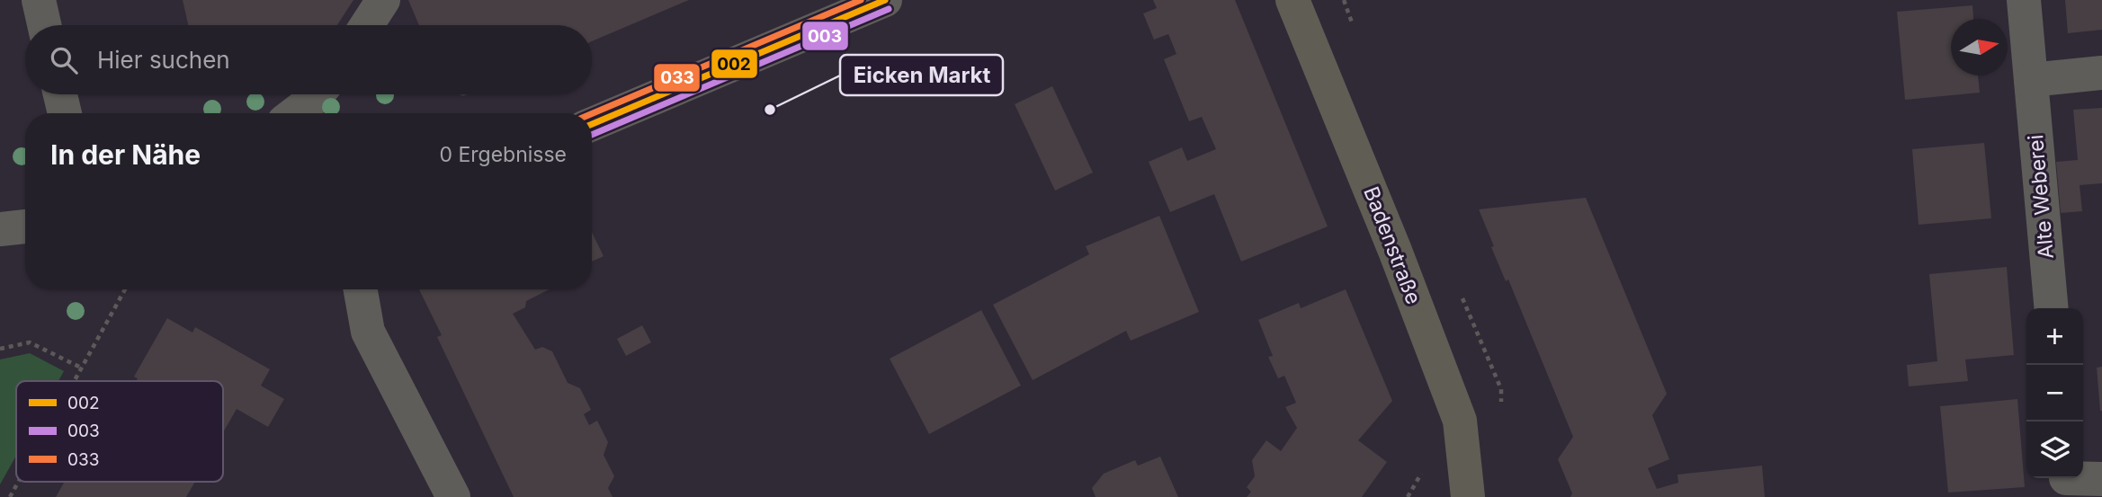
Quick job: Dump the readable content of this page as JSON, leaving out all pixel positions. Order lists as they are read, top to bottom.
{
  "streets": {
    "street": ["Alte Weberei", "Badenstraße"]
  },
  "places": ["Eicken Markt"],
  "lines": ["transit line 002", "transit line 033", "transit line 003"],
  "legend": ["002", "003", "033"],
  "north": "right",
  "page": {
    "search": "Hier suchen",
    "heading": ["In der Nähe", "0 Ergebnisse"],
    "map_buttons": ["+", "−"]
  }
}
